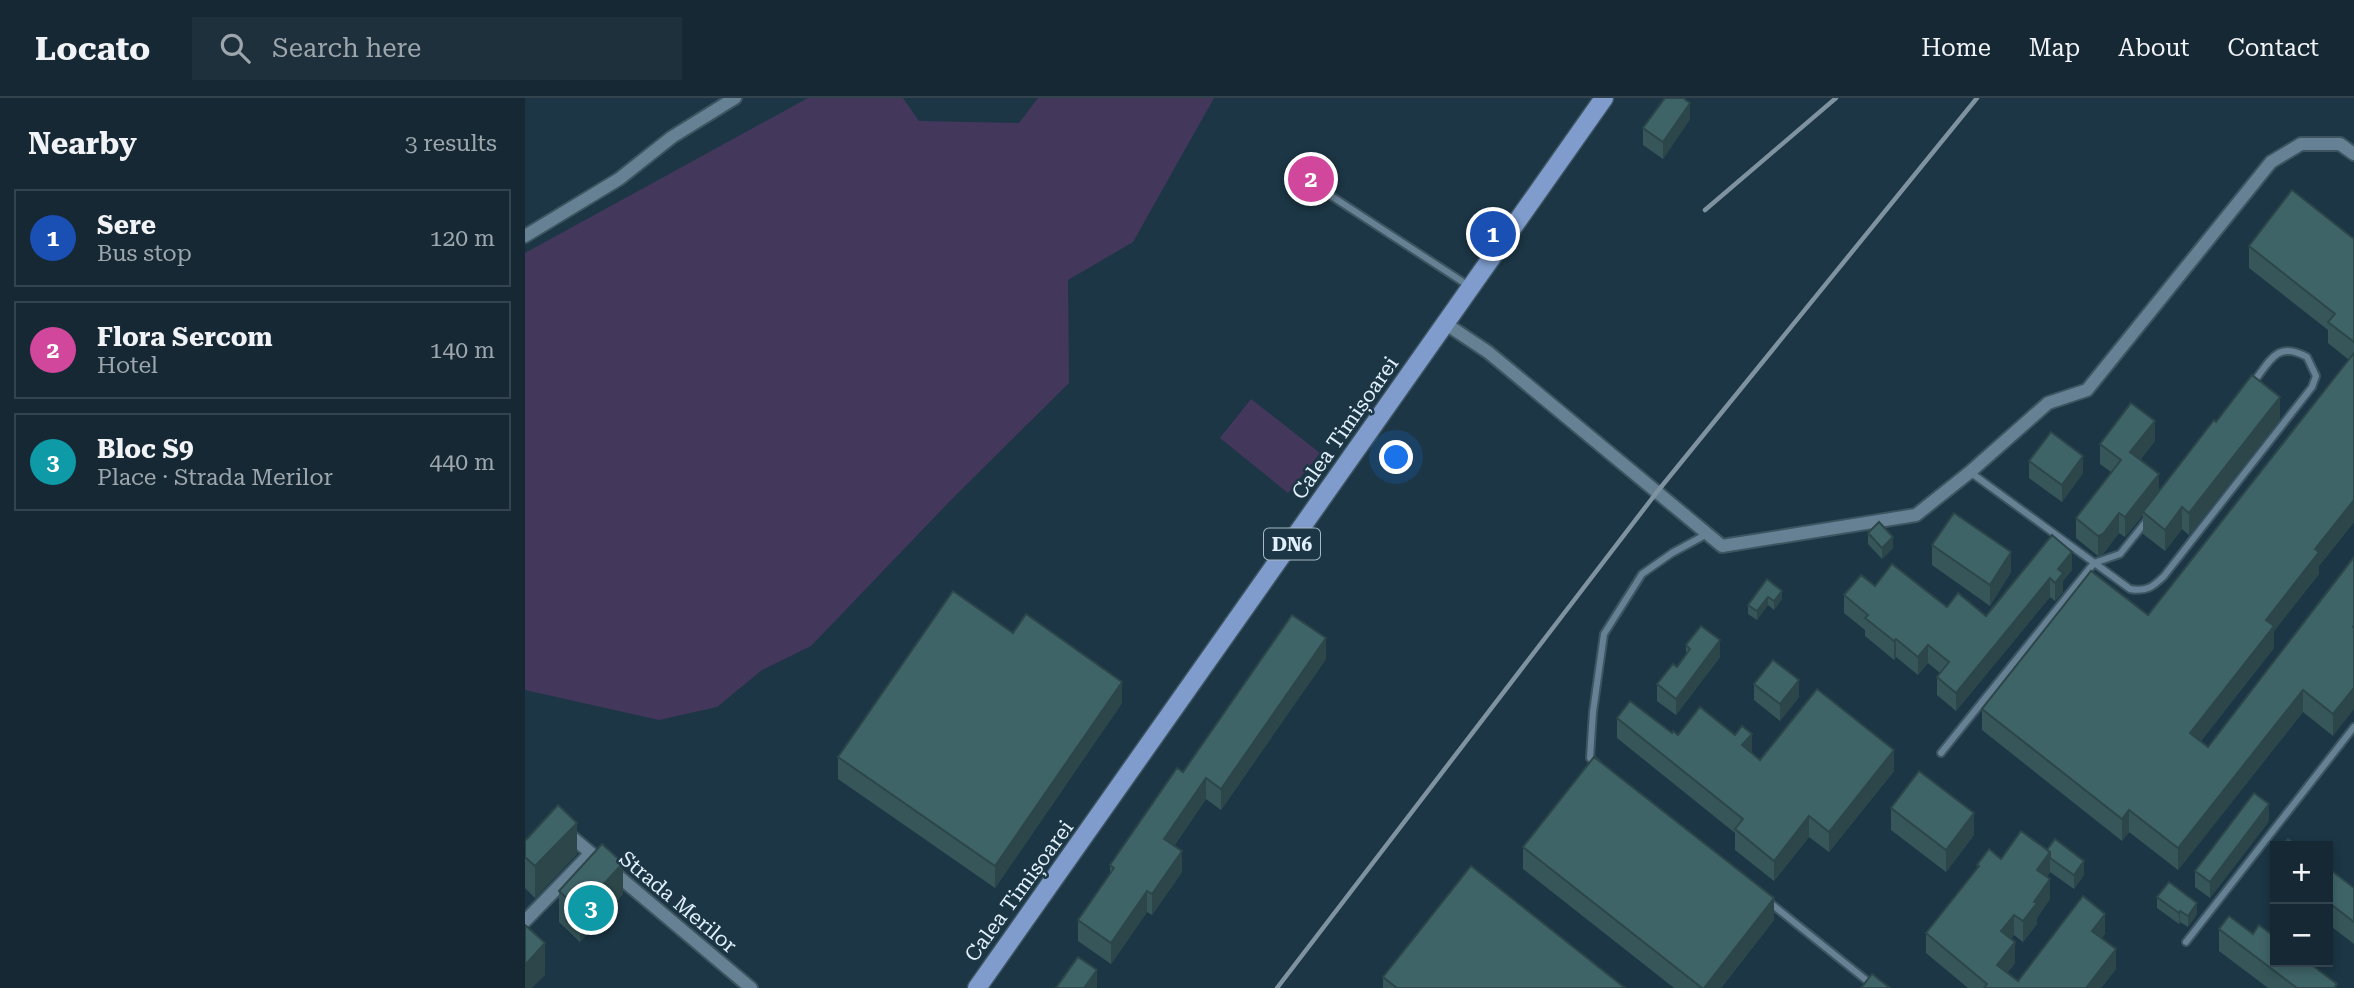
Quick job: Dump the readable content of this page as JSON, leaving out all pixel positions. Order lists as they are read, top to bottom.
{
  "streets": {
    "main road": ["Calea Timișoarei", "DN6"],
    "street": ["Strada Merilor"]
  },
  "page": {
    "header": "Locato",
    "search": "Search here",
    "nav": [
      "Home",
      "Map",
      "About",
      "Contact"
    ],
    "heading": ["Nearby", "3 results"],
    "pins": ["2", "1", "3"],
    "list": [
      {
        "mark": "1",
        "name": "Sere",
        "note": "Bus stop",
        "value": "120 m"
      },
      {
        "mark": "2",
        "name": "Flora Sercom",
        "note": "Hotel",
        "value": "140 m"
      },
      {
        "mark": "3",
        "name": "Bloc S9",
        "note": "Place · Strada Merilor",
        "value": "440 m"
      }
    ],
    "map_buttons": ["+", "−"]
  }
}
